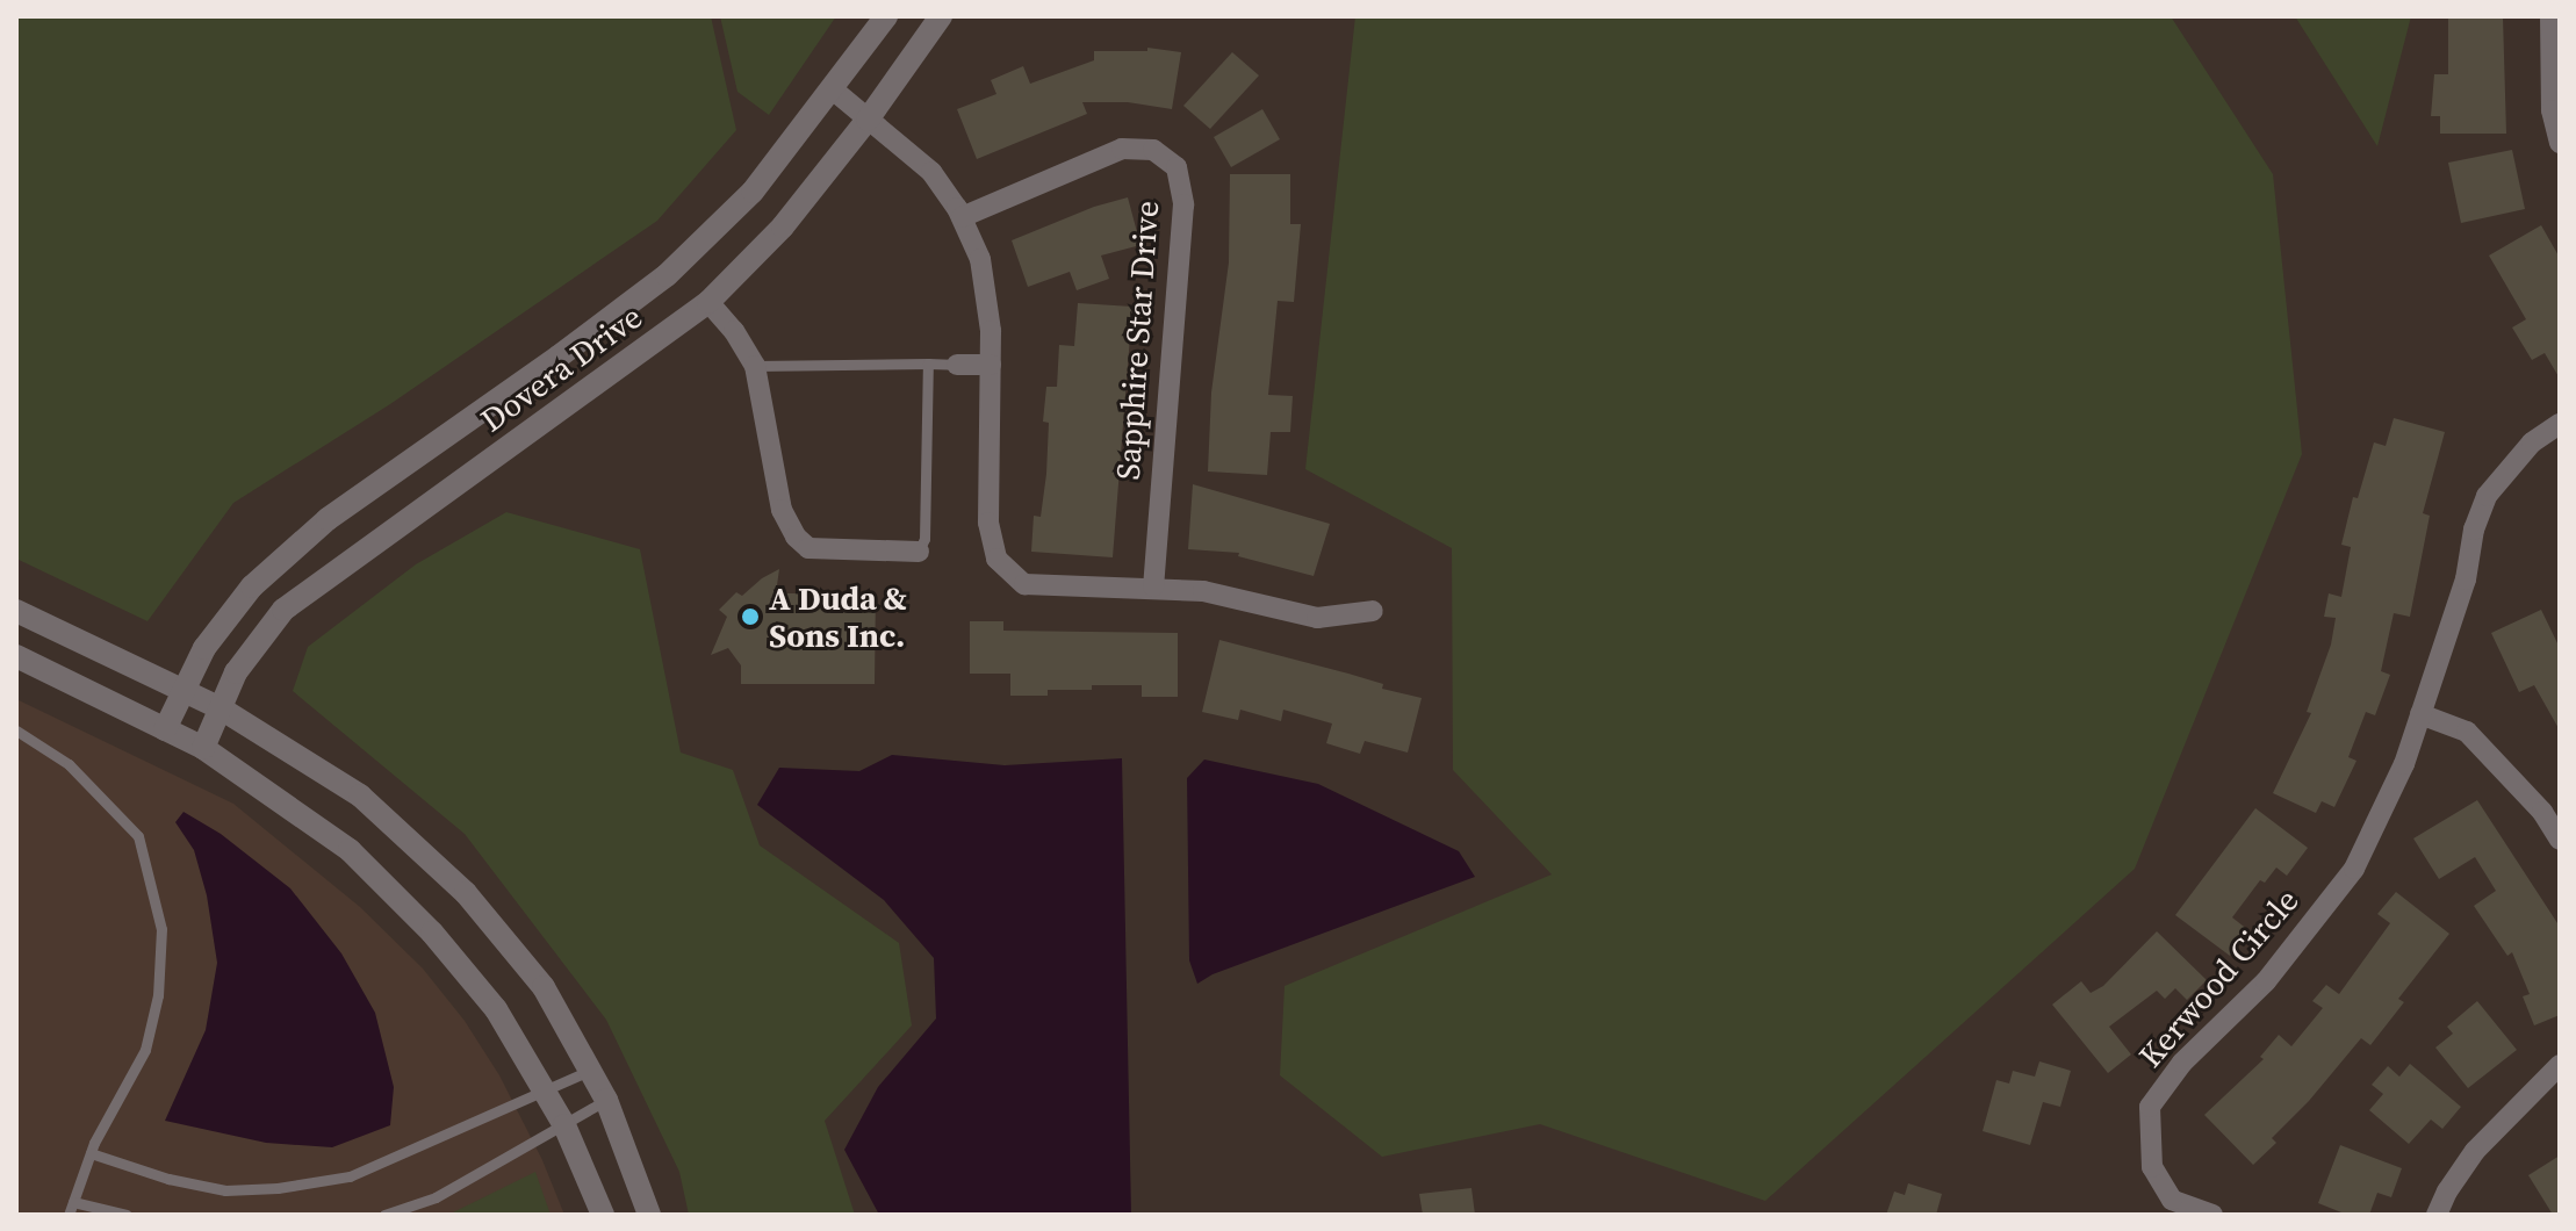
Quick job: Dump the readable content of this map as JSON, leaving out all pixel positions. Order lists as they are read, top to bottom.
{
  "streets": {
    "street": ["Sapphire Star Drive", "Dovera Drive", "Kerwood Circle"]
  },
  "places": ["A Duda & Sons Inc."]
}
